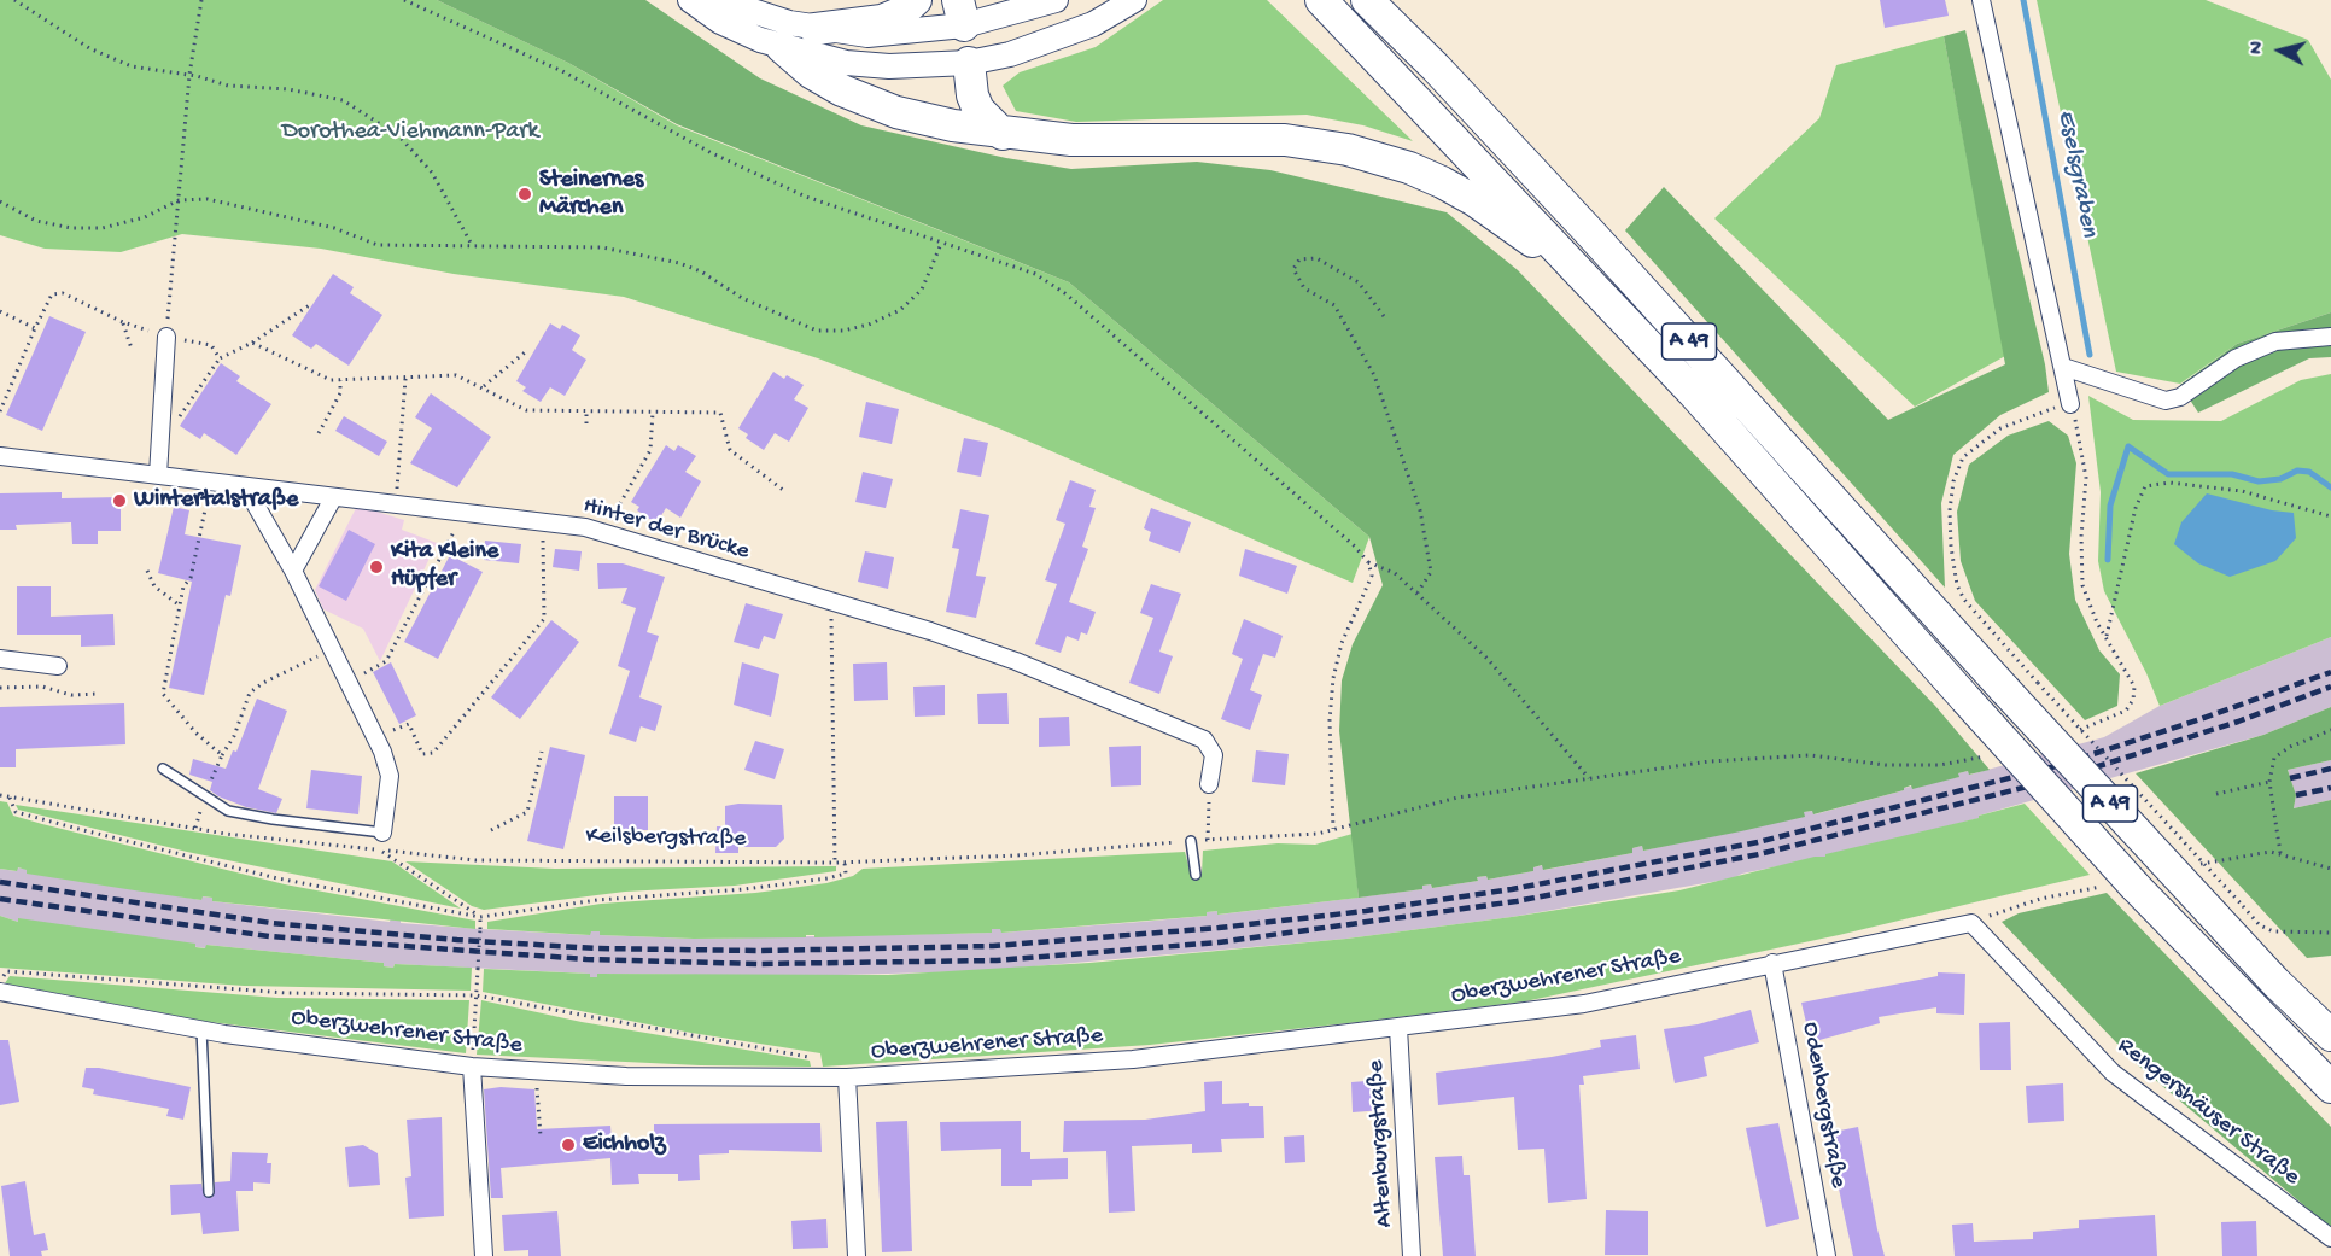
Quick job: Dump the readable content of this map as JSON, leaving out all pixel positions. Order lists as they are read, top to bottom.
{
  "streets": {
    "highway": ["A 49"],
    "street": [
      "Hinter der Brücke",
      "Oberzwehrener Straße",
      "Odenbergstraße",
      "Rengershäuser Straße",
      "Altenburgstraße"
    ],
    "path": ["Keilsbergstraße"]
  },
  "crossings": [
    ["Oberzwehrener Straße", "Odenbergstraße"],
    ["Oberzwehrener Straße", "Rengershäuser Straße"],
    ["Oberzwehrener Straße", "Altenburgstraße"]
  ],
  "water": ["Eselsgraben"],
  "parks": ["Dorothea-Viehmann-Park"],
  "places": [
    "Steinernes Märchen",
    "Wintertalstraße",
    "Kita Kleine Hüpfer",
    "Eichholz"
  ],
  "north": "left"
}
